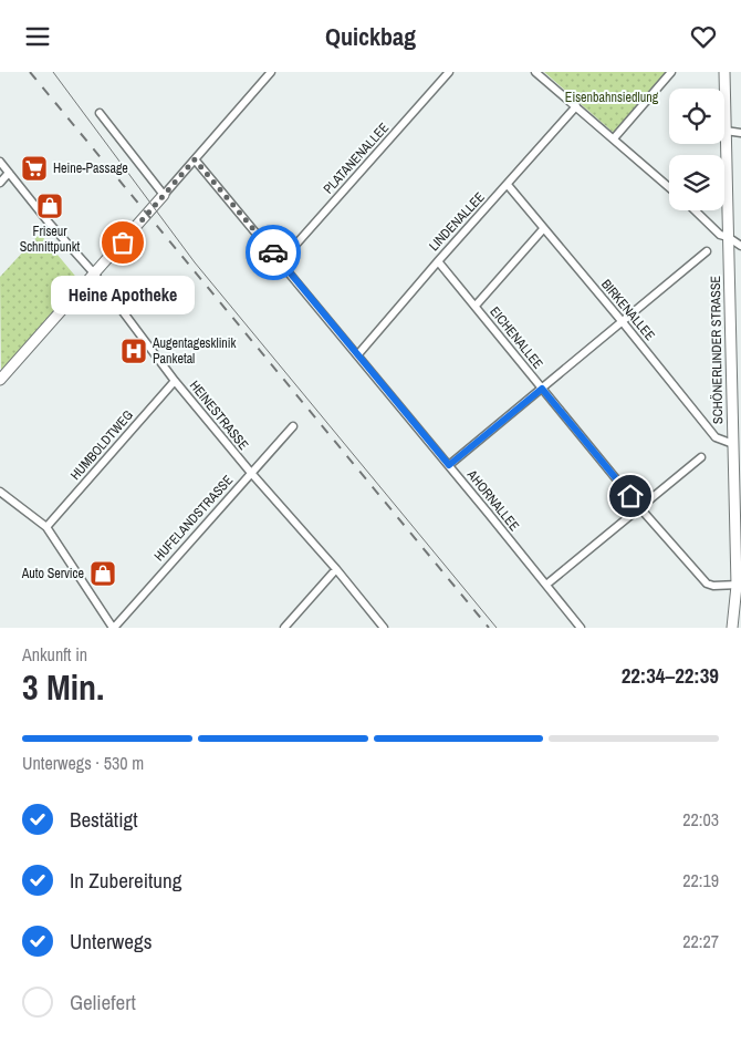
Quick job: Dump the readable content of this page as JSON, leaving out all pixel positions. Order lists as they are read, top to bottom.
{
  "streets": {
    "street": [
      "PLATANENALLEE",
      "LINDENALLEE",
      "BIRKENALLEE",
      "EICHENALLEE",
      "SCHÖNERLINDER STRASSE",
      "HEINESTRASSE",
      "HUMBOLDTWEG",
      "AHORNALLEE",
      "HUFELANDSTRASSE"
    ]
  },
  "crossings": [
    ["PLATANENALLEE", "AHORNALLEE"],
    ["LINDENALLEE", "BIRKENALLEE"],
    ["LINDENALLEE", "EICHENALLEE"],
    ["LINDENALLEE", "AHORNALLEE"],
    ["BIRKENALLEE", "SCHÖNERLINDER STRASSE"],
    ["EICHENALLEE", "SCHÖNERLINDER STRASSE"],
    ["HEINESTRASSE", "HUMBOLDTWEG"],
    ["HEINESTRASSE", "HUFELANDSTRASSE"]
  ],
  "parks": ["Eisenbahnsiedlung"],
  "places": {
    "supermarket": ["Heine-Passage"],
    "shop": ["Friseur Schnittpunkt", "Auto Service"],
    "other": ["Heine Apotheke"],
    "hospital": ["Augentagesklinik Panketal"]
  },
  "page": {
    "header": "Quickbag",
    "bubble": "Heine Apotheke",
    "heading": ["3 Min.", "Ankunft in", "22:34–22:39"],
    "bar": "Unterwegs · 530 m",
    "list": [
      ["Bestätigt", "22:03"],
      ["In Zubereitung", "22:19"],
      ["Unterwegs", "22:27"],
      "Geliefert"
    ]
  }
}
